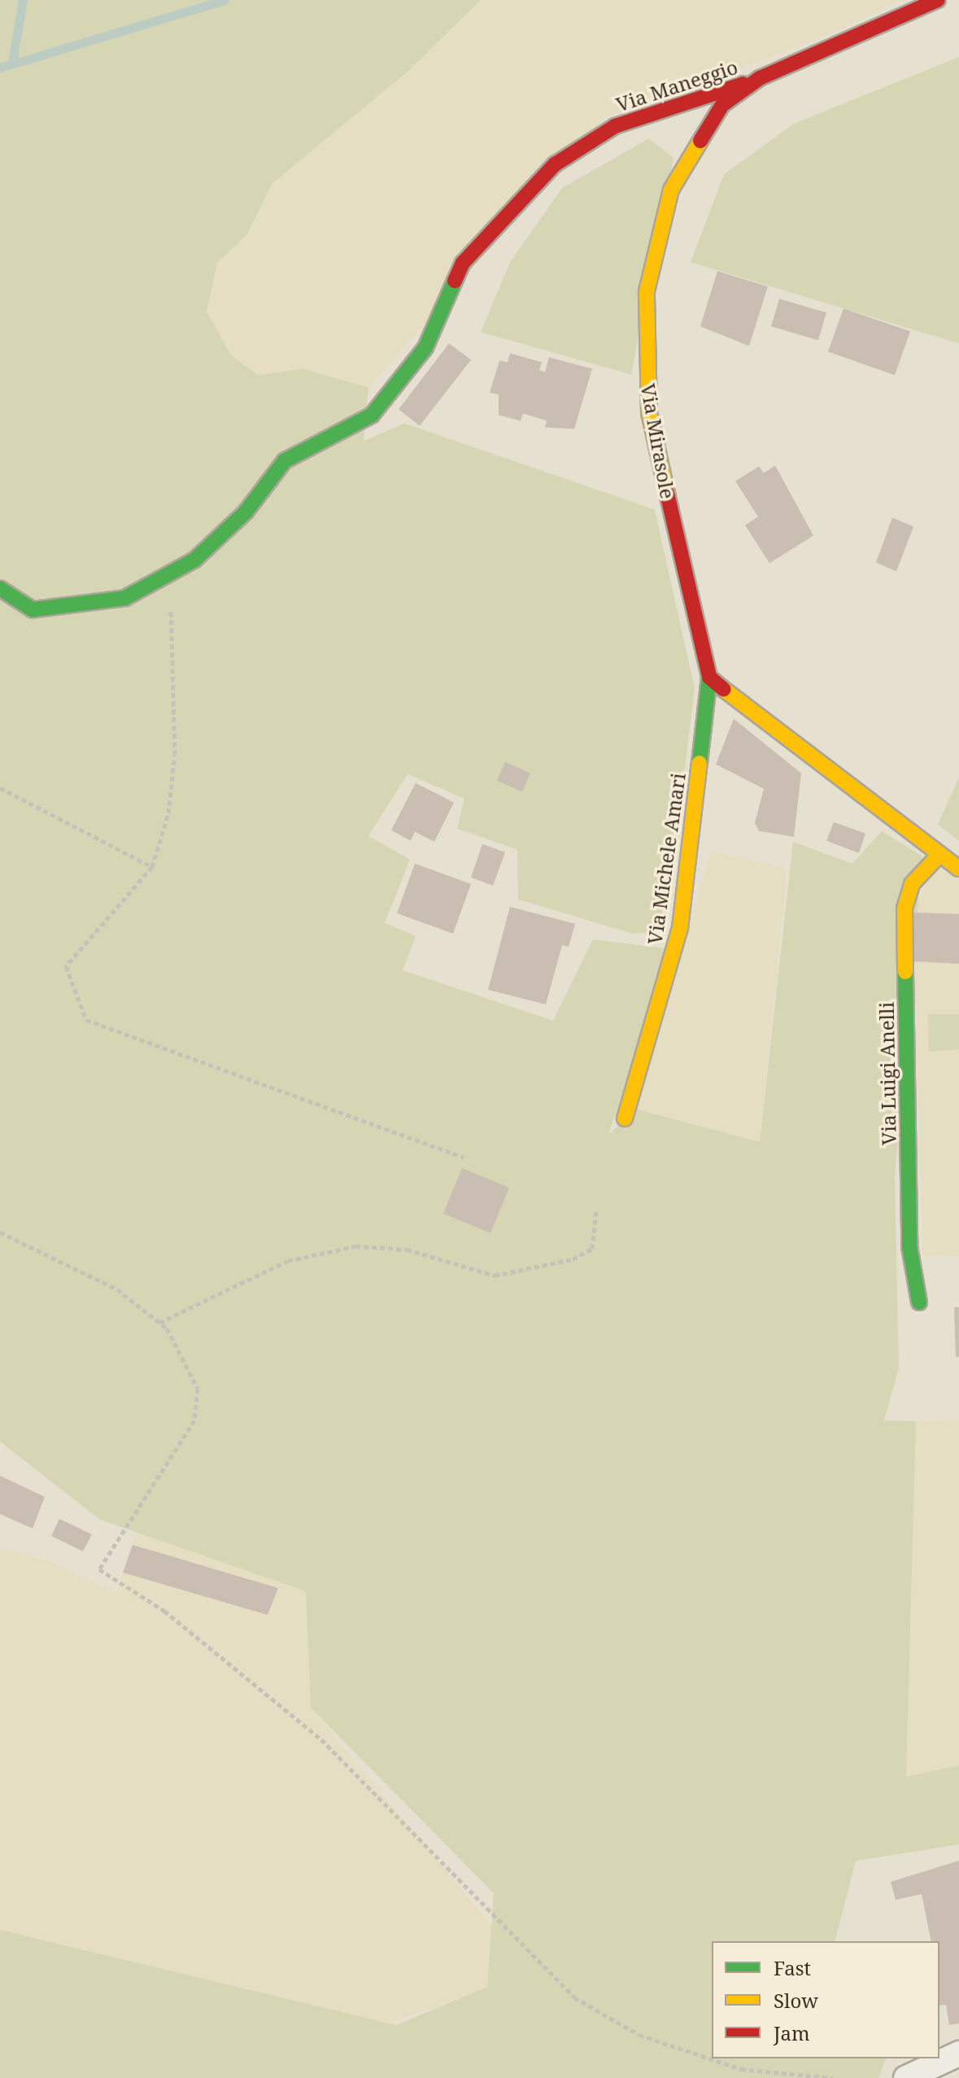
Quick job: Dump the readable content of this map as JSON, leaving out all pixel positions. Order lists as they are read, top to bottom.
{
  "streets": {
    "street": [
      "Via Maneggio",
      "Via Mirasole",
      "Via Michele Amari",
      "Via Luigi Anelli"
    ]
  },
  "crossings": [
    ["Via Maneggio", "Via Mirasole"],
    ["Via Mirasole", "Via Michele Amari"]
  ],
  "legend": ["Fast", "Slow", "Jam"]
}
